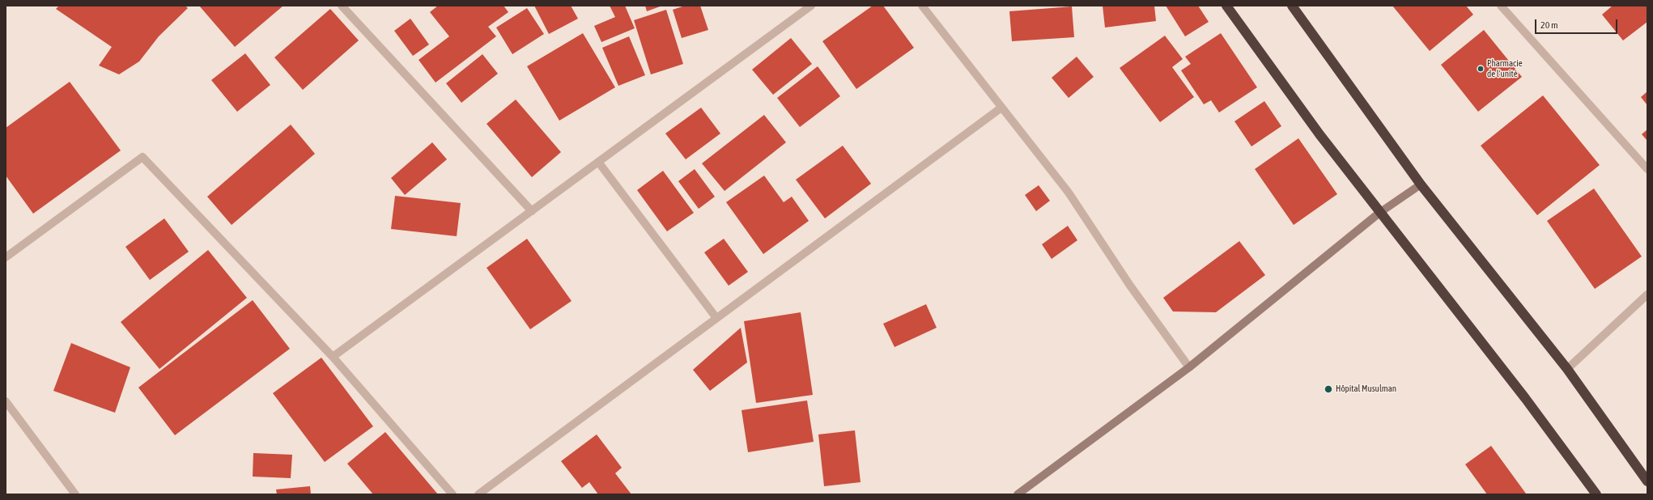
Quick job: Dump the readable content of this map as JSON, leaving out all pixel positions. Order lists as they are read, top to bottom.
{
  "places": ["Pharmacie de l'unité", "Hôpital Musulman"],
  "scale_bar": "20 m"
}
